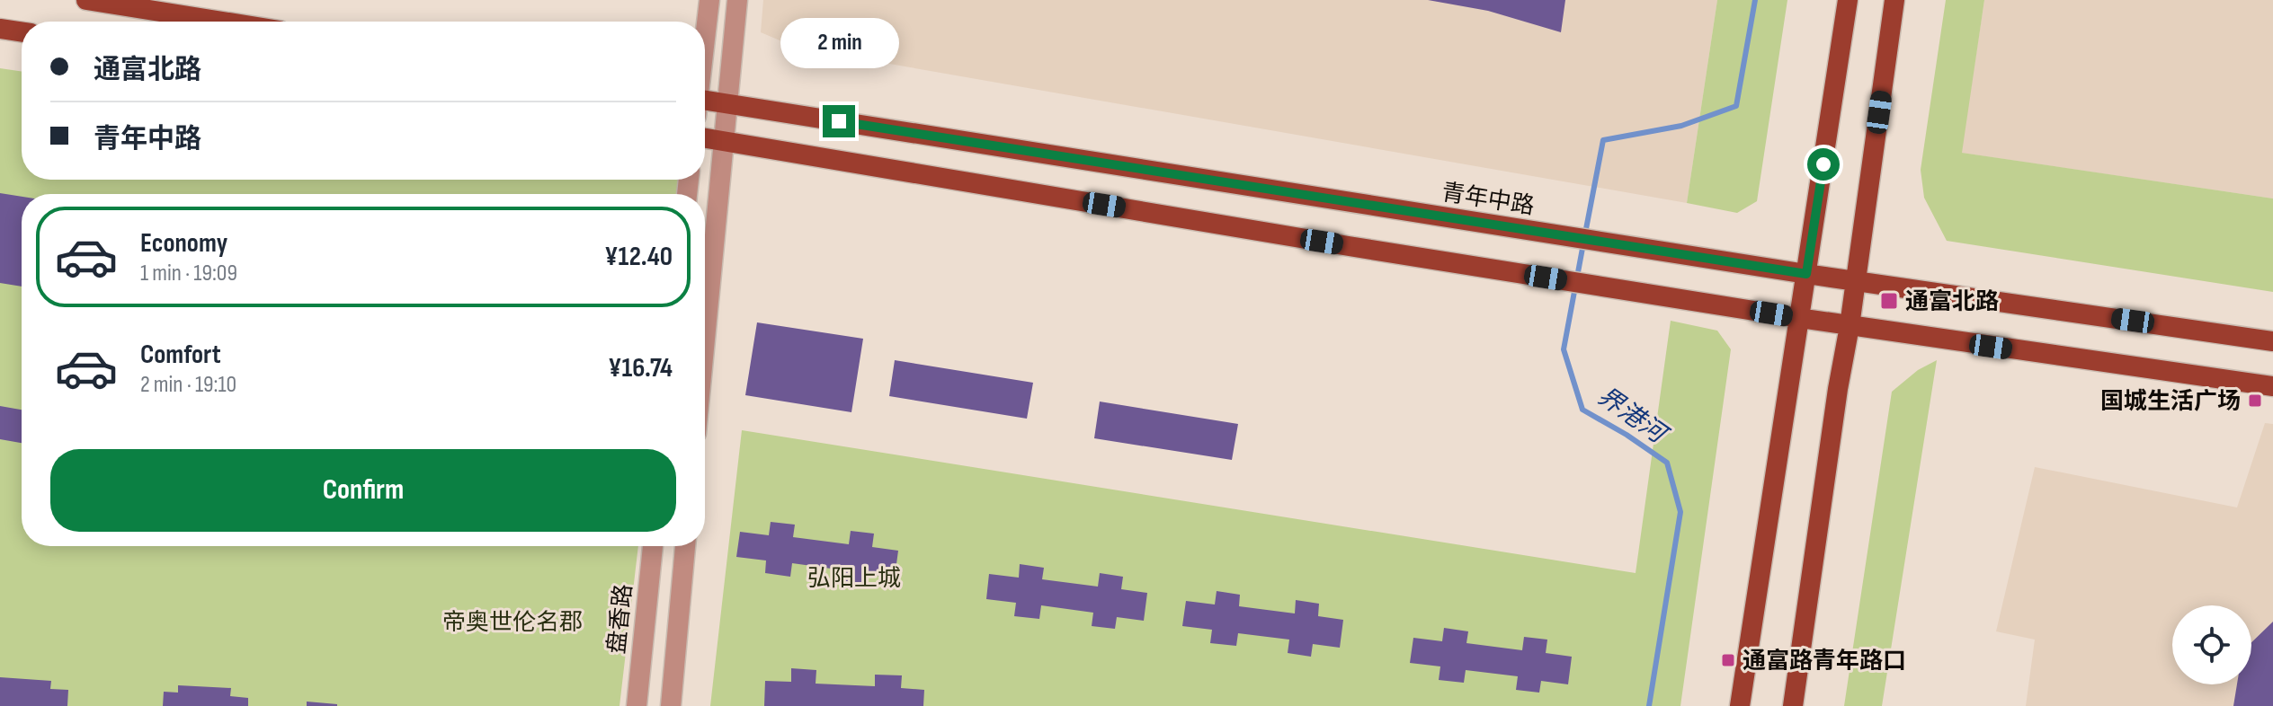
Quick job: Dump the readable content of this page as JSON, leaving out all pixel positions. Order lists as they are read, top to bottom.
{
  "streets": {
    "main road": ["青年中路"],
    "street": ["盘香路"]
  },
  "water": ["界港河"],
  "parks": ["弘阳上城", "帝奥世伦名郡"],
  "places": {
    "transit": ["通富北路", "国城生活广场", "通富路青年路口"]
  },
  "page": {
    "bubble": "2 min",
    "banner": ["通富北路", "青年中路"],
    "list": [
      {
        "name": "Economy",
        "note": "1 min · 19:09",
        "value": "¥12.40"
      },
      {
        "name": "Comfort",
        "note": "2 min · 19:10",
        "value": "¥16.74"
      }
    ],
    "buttons": "Confirm"
  }
}
